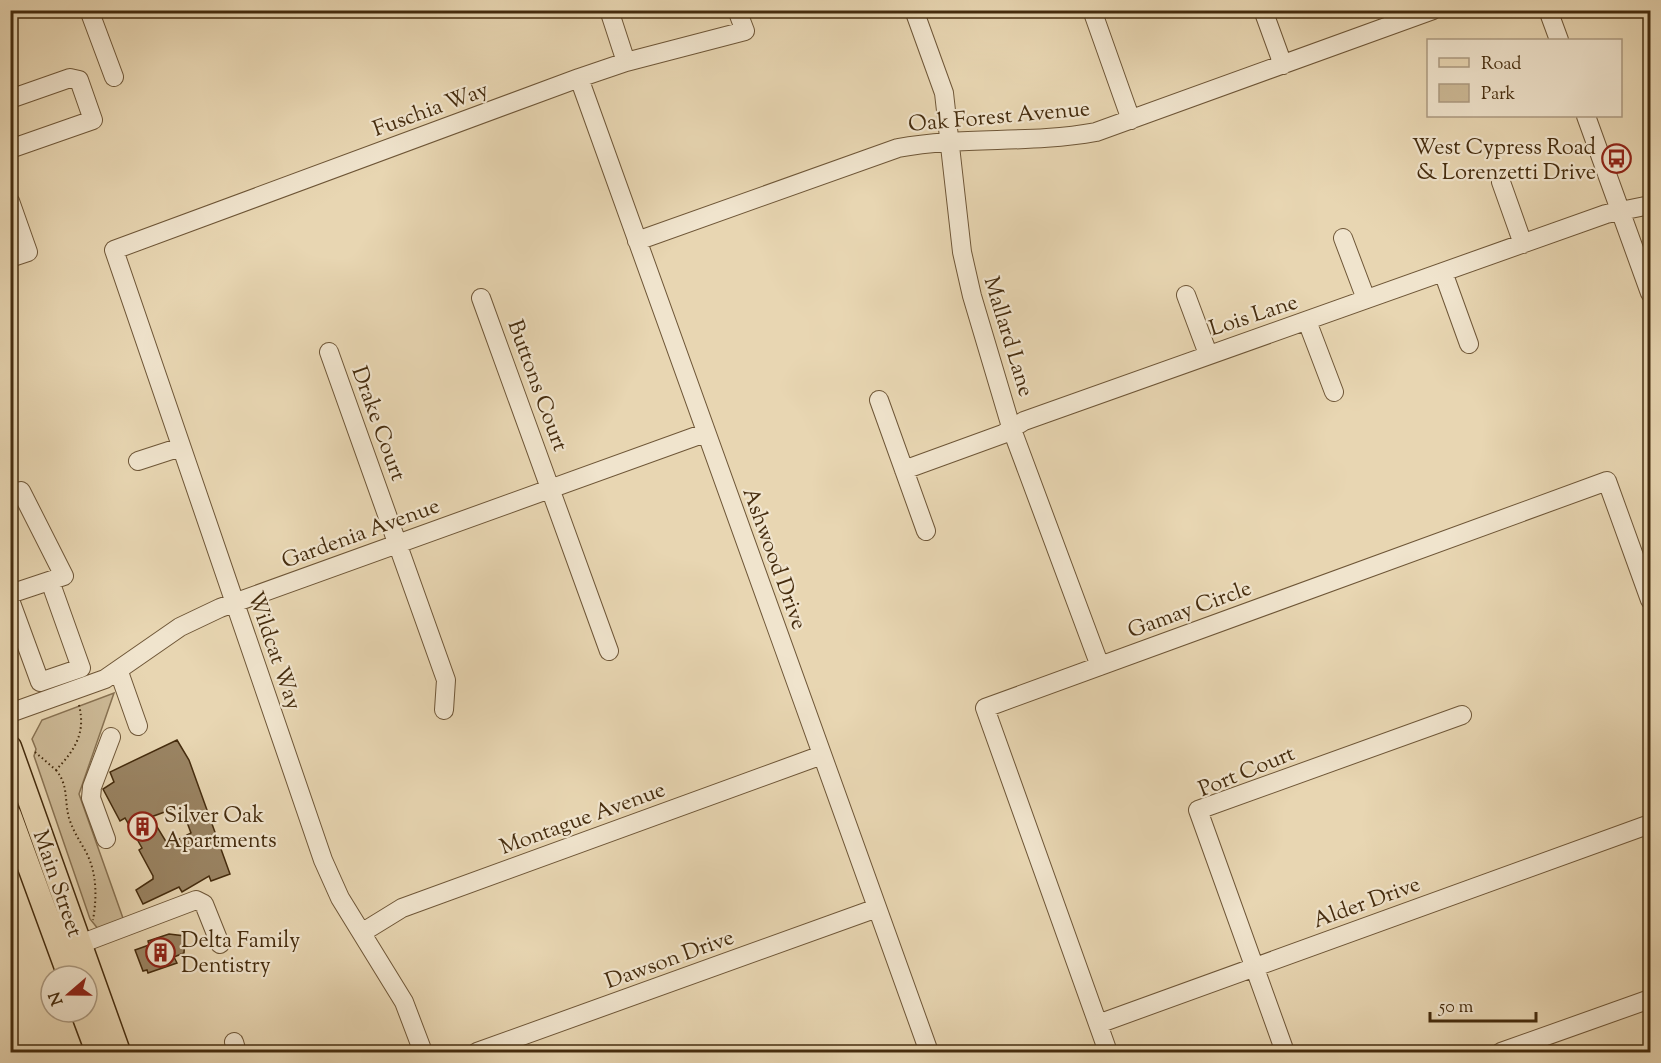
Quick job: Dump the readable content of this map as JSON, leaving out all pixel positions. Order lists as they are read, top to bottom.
{
  "streets": {
    "main road": ["Main Street"],
    "street": [
      "Fuschia Way",
      "Oak Forest Avenue",
      "Lois Lane",
      "Mallard Lane",
      "Buttons Court",
      "Drake Court",
      "Gardenia Avenue",
      "Ashwood Drive",
      "Gamay Circle",
      "Wildcat Way",
      "Port Court",
      "Montague Avenue",
      "Alder Drive",
      "Dawson Drive"
    ]
  },
  "crossings": [
    ["Fuschia Way", "Ashwood Drive"],
    ["Fuschia Way", "Wildcat Way"],
    ["Oak Forest Avenue", "Mallard Lane"],
    ["Oak Forest Avenue", "Ashwood Drive"],
    ["Lois Lane", "Mallard Lane"],
    ["Mallard Lane", "Gamay Circle"],
    ["Buttons Court", "Gardenia Avenue"],
    ["Drake Court", "Gardenia Avenue"],
    ["Gardenia Avenue", "Ashwood Drive"],
    ["Gardenia Avenue", "Wildcat Way"],
    ["Ashwood Drive", "Montague Avenue"],
    ["Ashwood Drive", "Dawson Drive"],
    ["Gamay Circle", "Alder Drive"],
    ["Wildcat Way", "Montague Avenue"],
    ["Port Court", "Alder Drive"]
  ],
  "places": {
    "bus stop": ["West Cypress Road & Lorenzetti Drive"],
    "building": ["Silver Oak Apartments", "Delta Family Dentistry"]
  },
  "legend": ["Road", "Park"],
  "scale_bar": "50 m",
  "north": "left"
}
